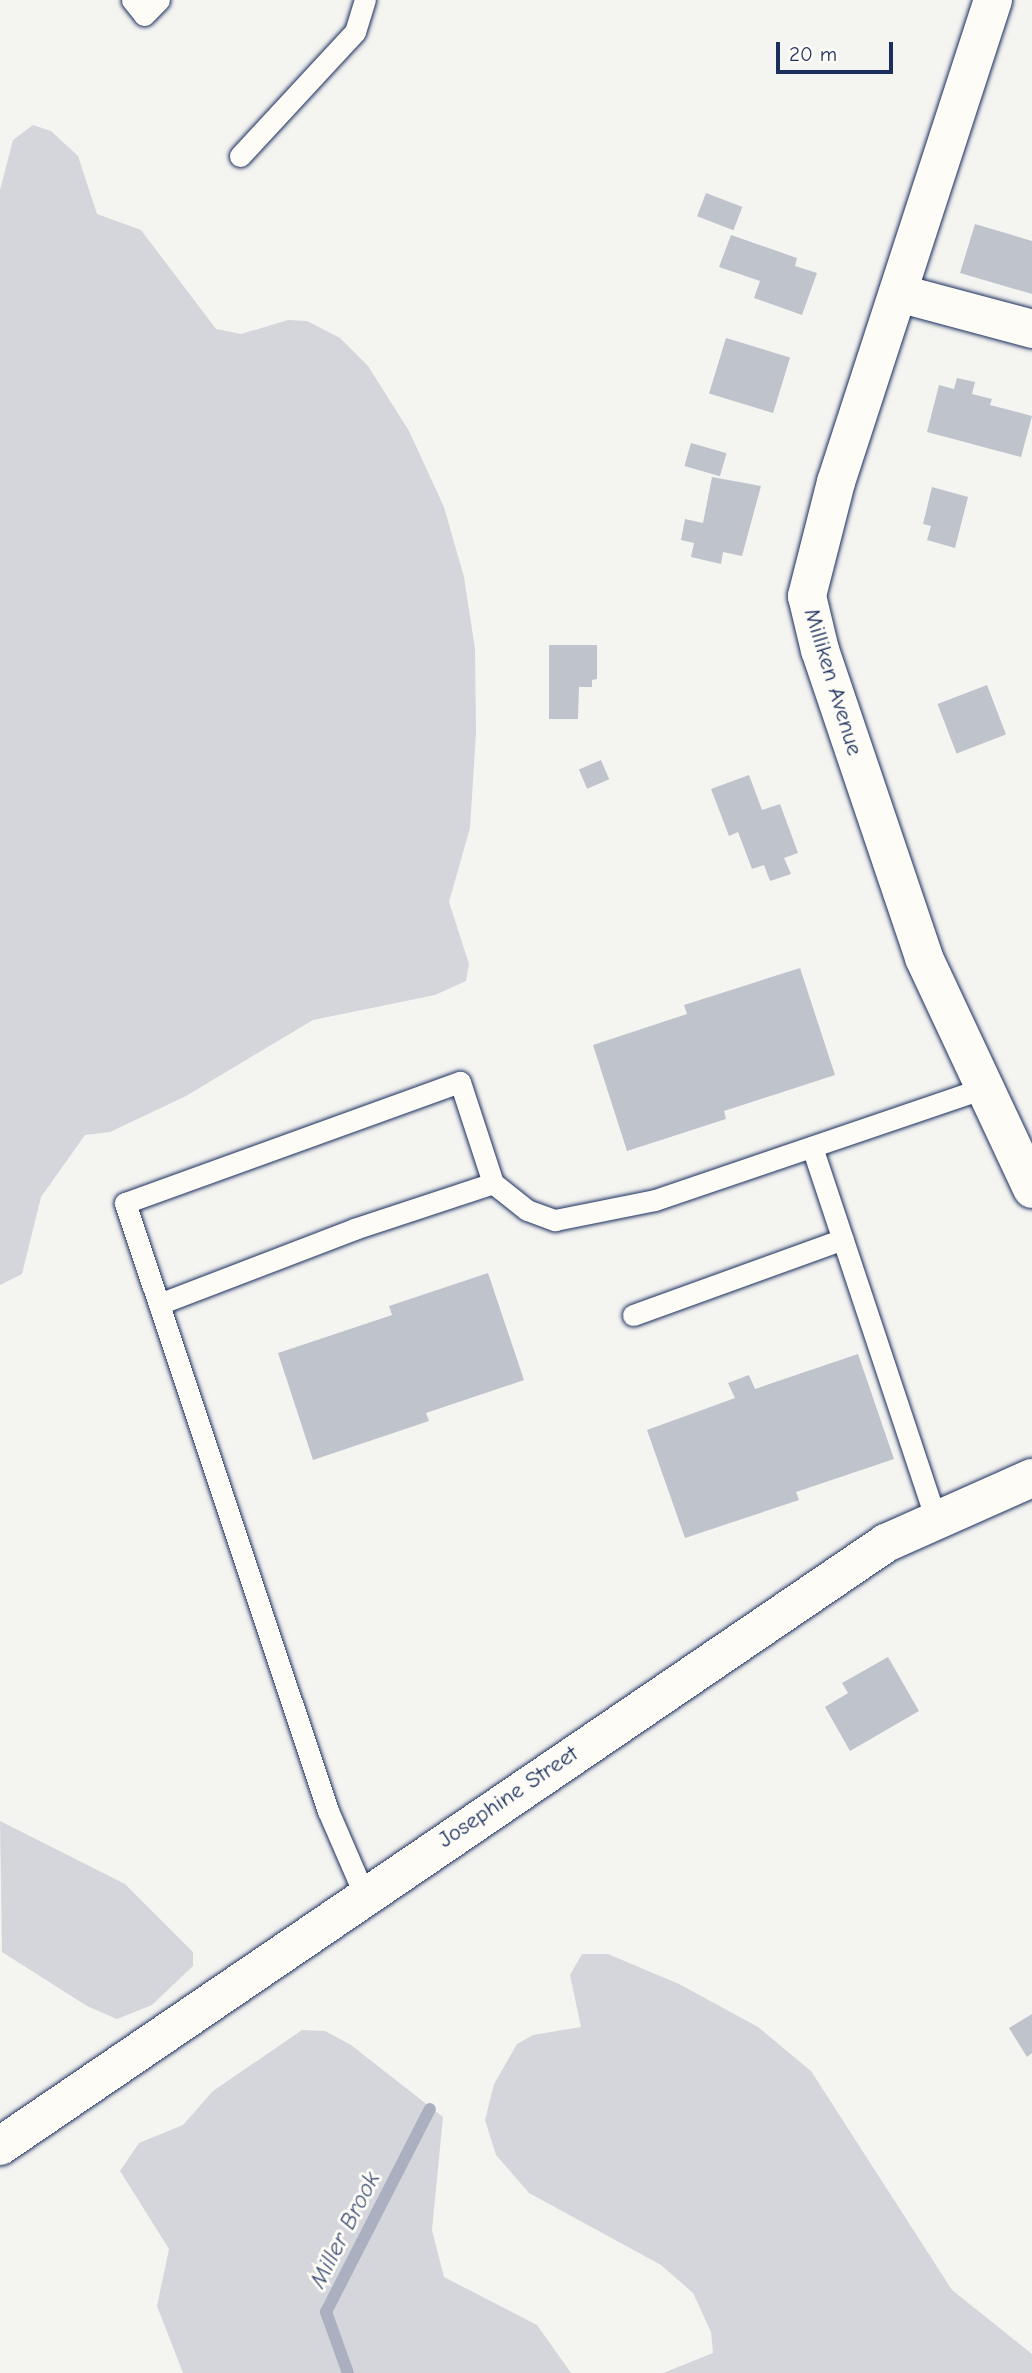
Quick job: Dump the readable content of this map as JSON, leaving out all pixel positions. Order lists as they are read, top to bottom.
{
  "streets": {
    "street": ["Milliken Avenue", "Josephine Street"]
  },
  "water": ["Miller Brook"],
  "scale_bar": "20 m"
}
